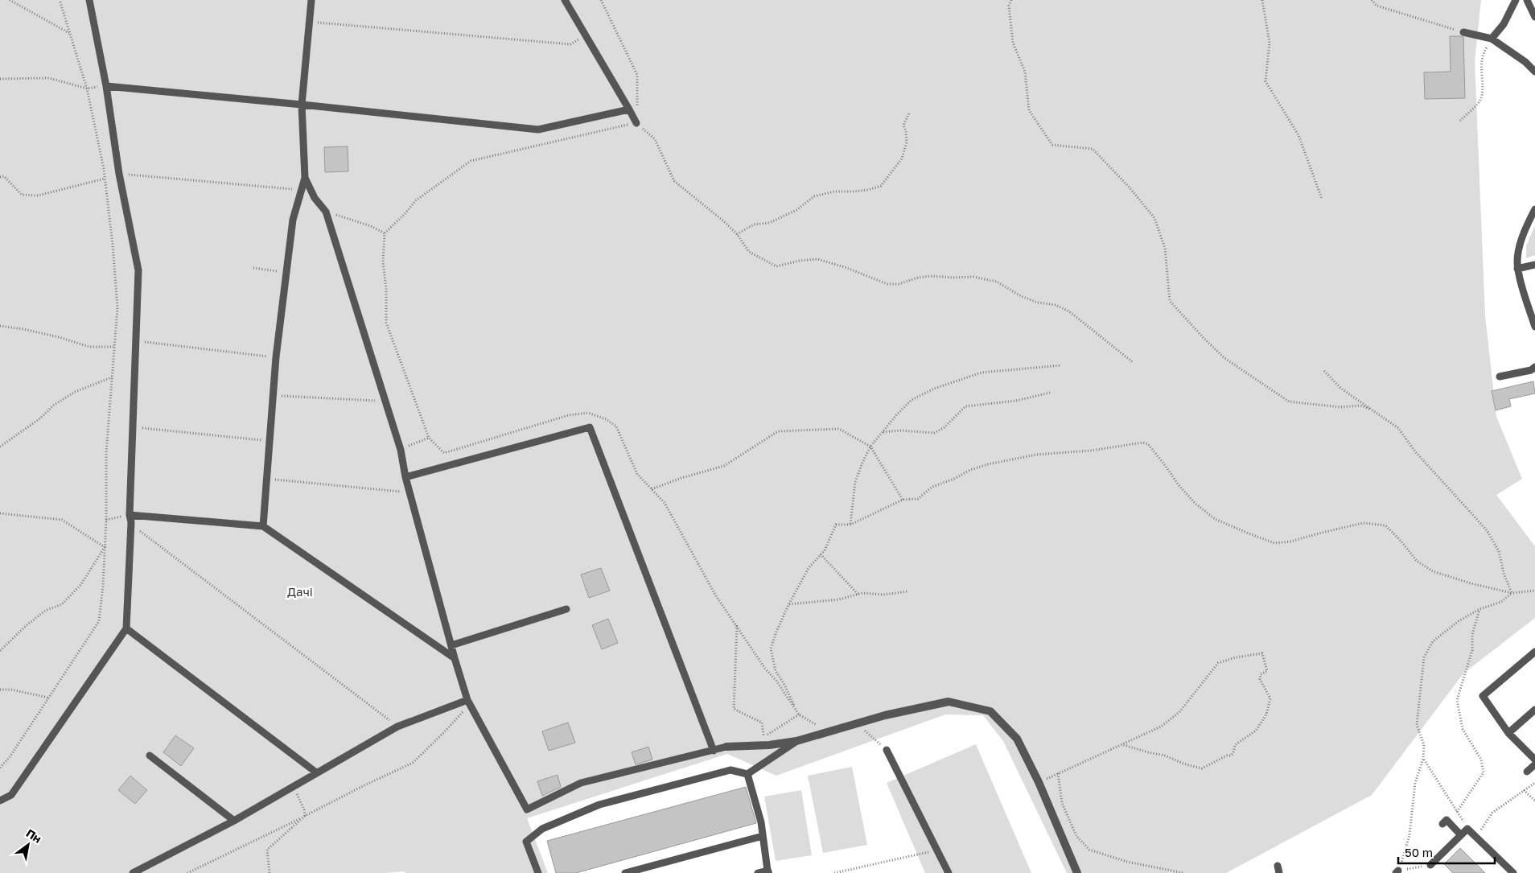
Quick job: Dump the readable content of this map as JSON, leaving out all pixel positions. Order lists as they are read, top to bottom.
{
  "parks": ["Дачі"],
  "scale_bar": "50 m",
  "north": "top right"
}
